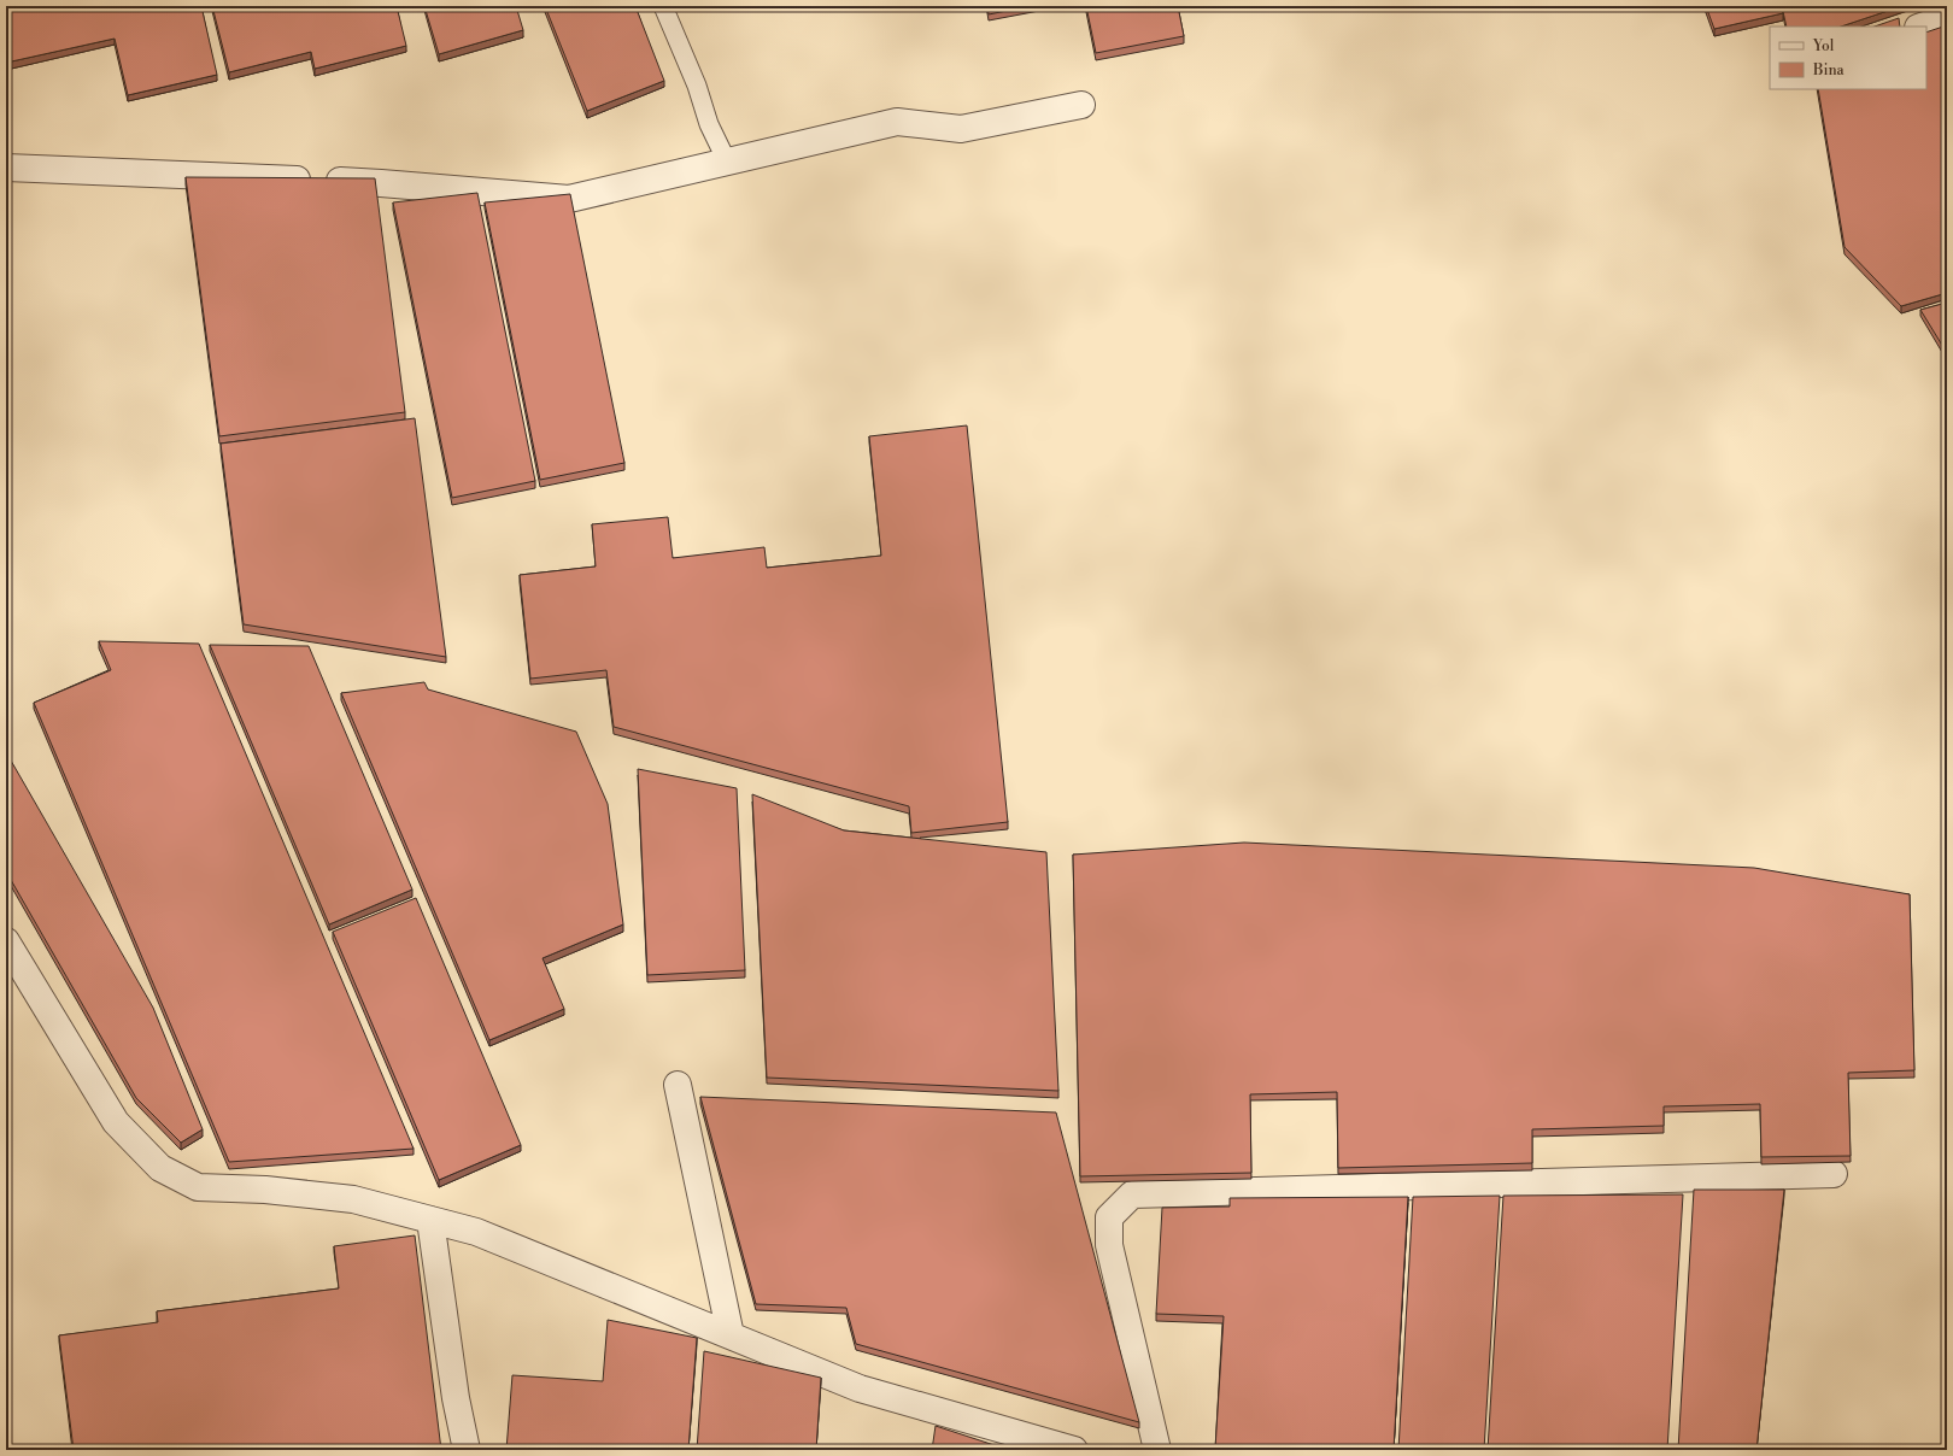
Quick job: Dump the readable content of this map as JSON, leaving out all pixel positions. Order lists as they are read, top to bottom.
{
  "legend": ["Yol", "Bina"]
}
